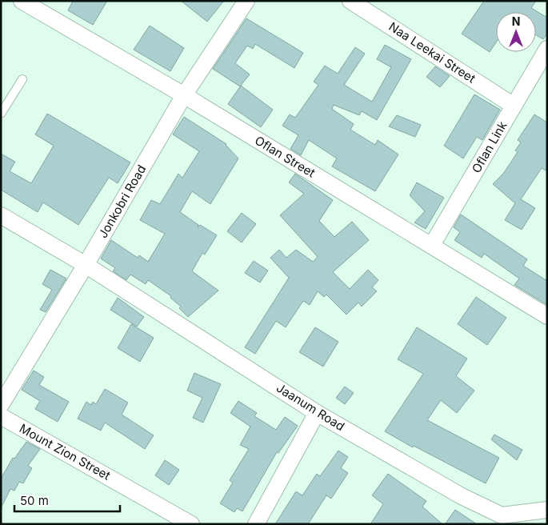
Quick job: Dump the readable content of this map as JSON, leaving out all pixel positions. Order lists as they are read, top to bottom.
{
  "streets": {
    "street": [
      "Naa Leekai Street",
      "Oflan Link",
      "Oflan Street",
      "Jonkobri Road",
      "Jaanum Road",
      "Mount Zion Street"
    ]
  },
  "crossings": [
    ["Naa Leekai Street", "Oflan Link"],
    ["Oflan Link", "Oflan Street"],
    ["Oflan Street", "Jonkobri Road"],
    ["Jonkobri Road", "Jaanum Road"]
  ],
  "scale_bar": "50 m",
  "north": "top"
}
